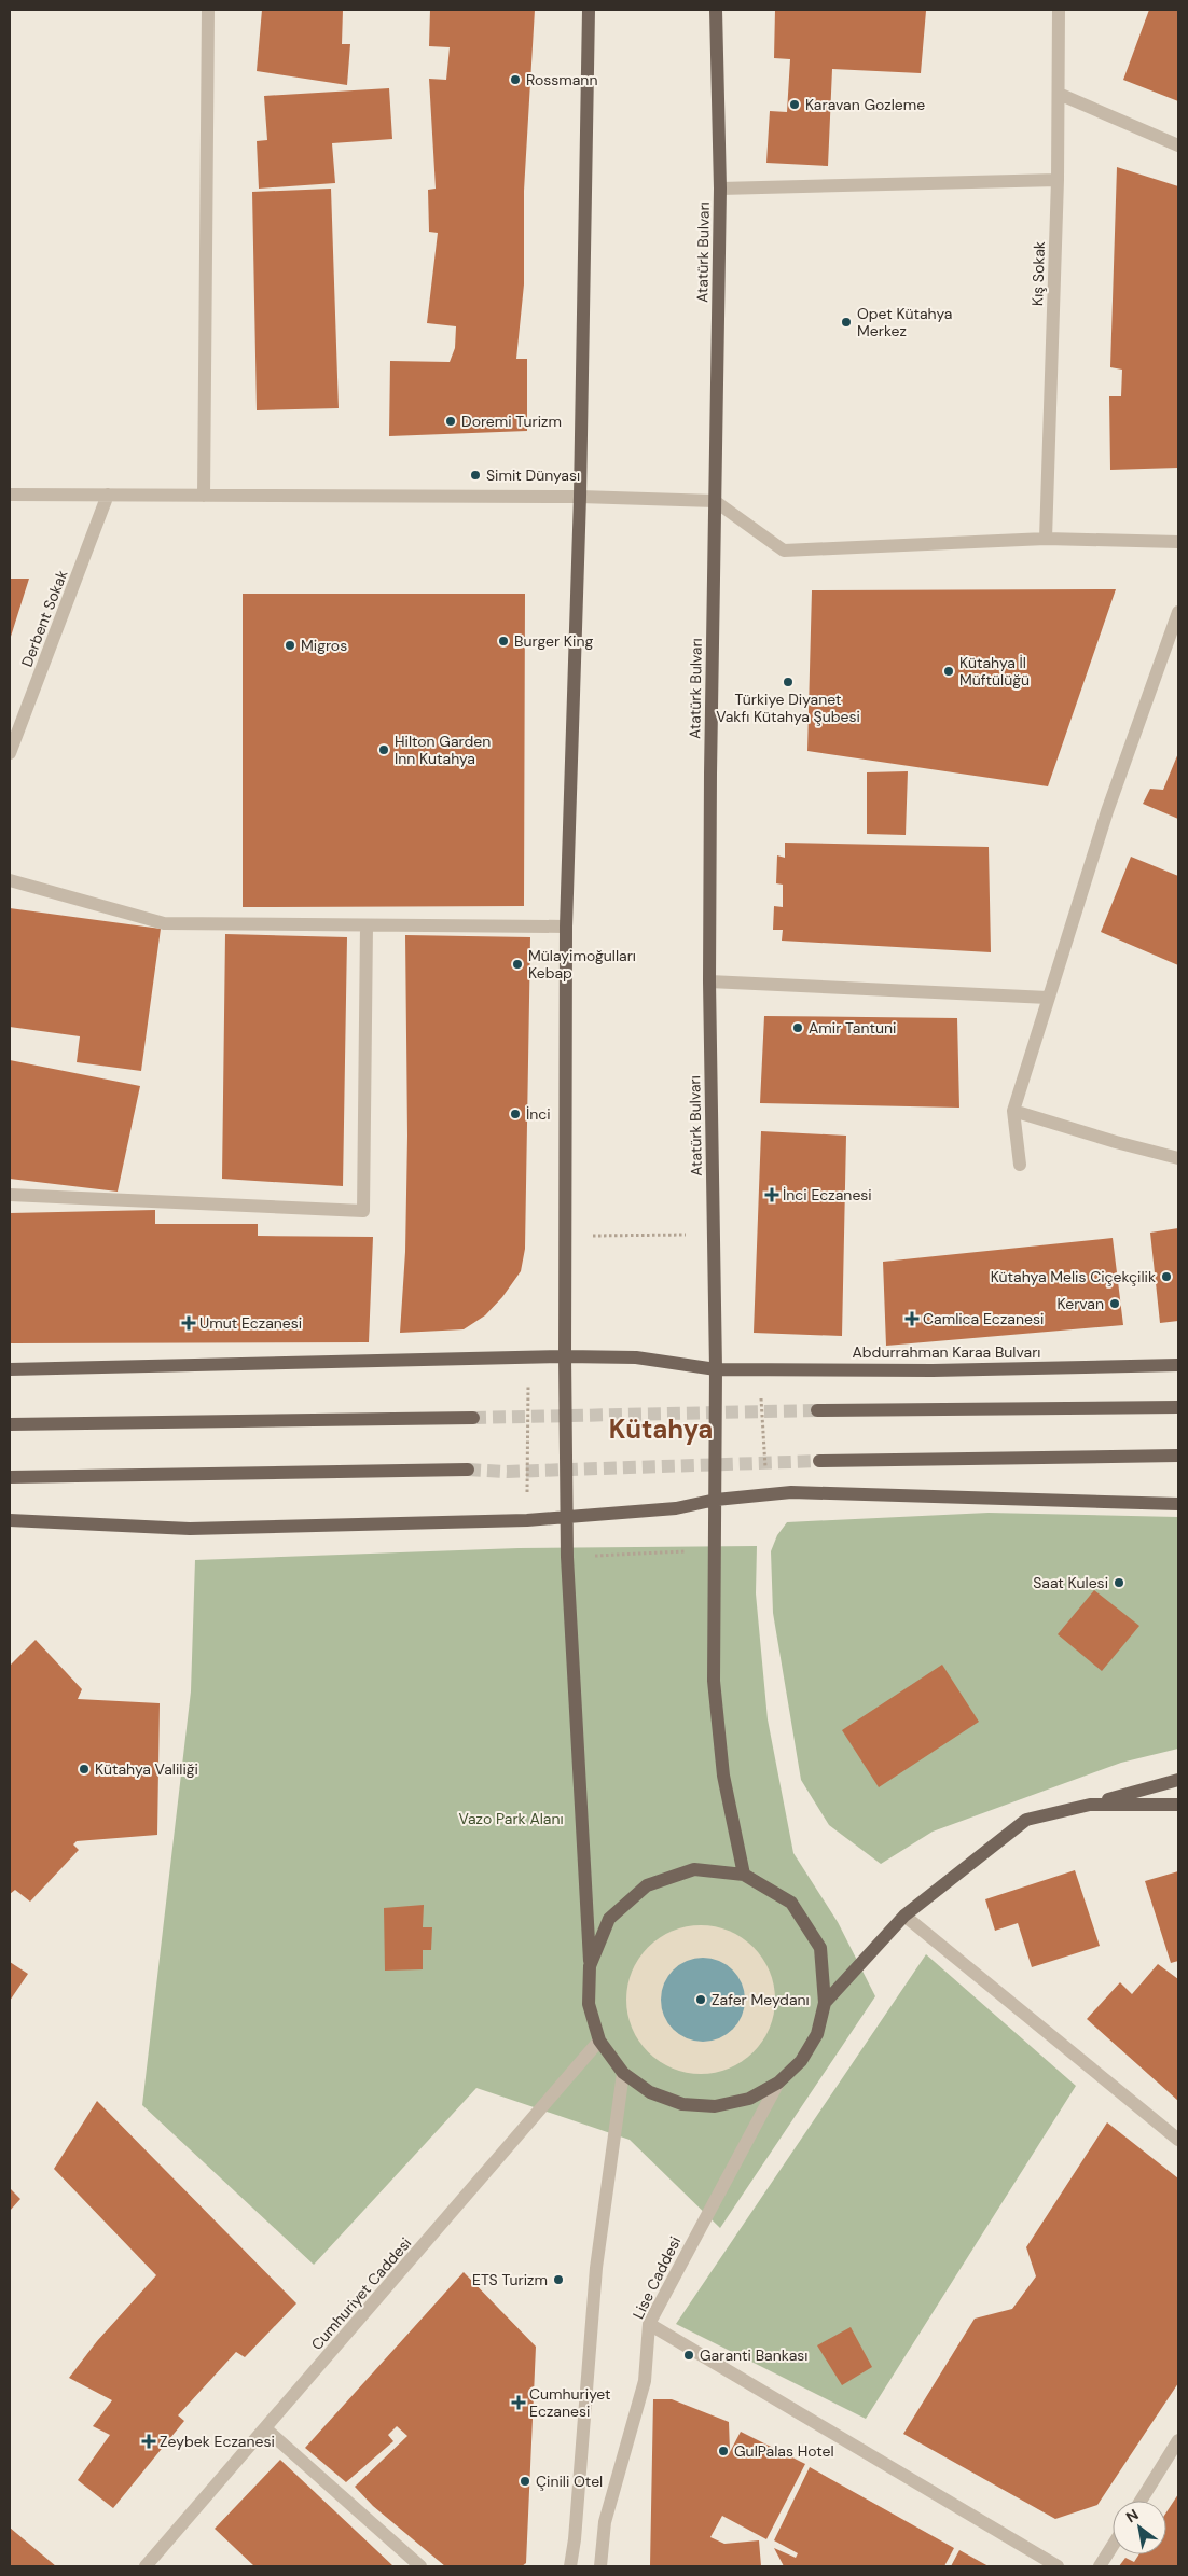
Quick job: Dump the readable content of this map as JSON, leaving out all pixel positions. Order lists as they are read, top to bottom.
{
  "streets": {
    "main road": ["Atatürk Bulvarı", "Abdurrahman Karaa Bulvarı"],
    "street": [
      "Kış Sokak",
      "Derbent Sokak",
      "Lise Caddesi",
      "Cumhuriyet Caddesi"
    ]
  },
  "crossings": [
    ["Atatürk Bulvarı", "Abdurrahman Karaa Bulvarı"]
  ],
  "districts": ["Kütahya"],
  "parks": ["Vazo Park Alanı"],
  "places": {
    "other": [
      "Rossmann",
      "Karavan Gozleme",
      "Opet Kütahya Merkez",
      "Doremi Turizm",
      "Simit Dünyası",
      "Burger King",
      "Migros",
      "Kütahya İl Müftülüğü",
      "Türkiye Diyanet Vakfı Kütahya Şubesi",
      "Hilton Garden Inn Kutahya",
      "Mülayimoğulları Kebap",
      "Amir Tantuni",
      "İnci",
      "Kütahya Melis Ciçekçilik",
      "Kervan",
      "Saat Kulesi",
      "Kütahya Valiliği",
      "Zafer Meydanı",
      "ETS Turizm",
      "Garanti Bankası",
      "GulPalas Hotel",
      "Çinili Otel"
    ],
    "health": [
      "İnci Eczanesi",
      "Camlica Eczanesi",
      "Umut Eczanesi",
      "Cumhuriyet Eczanesi",
      "Zeybek Eczanesi"
    ]
  },
  "north": "top left"
}
